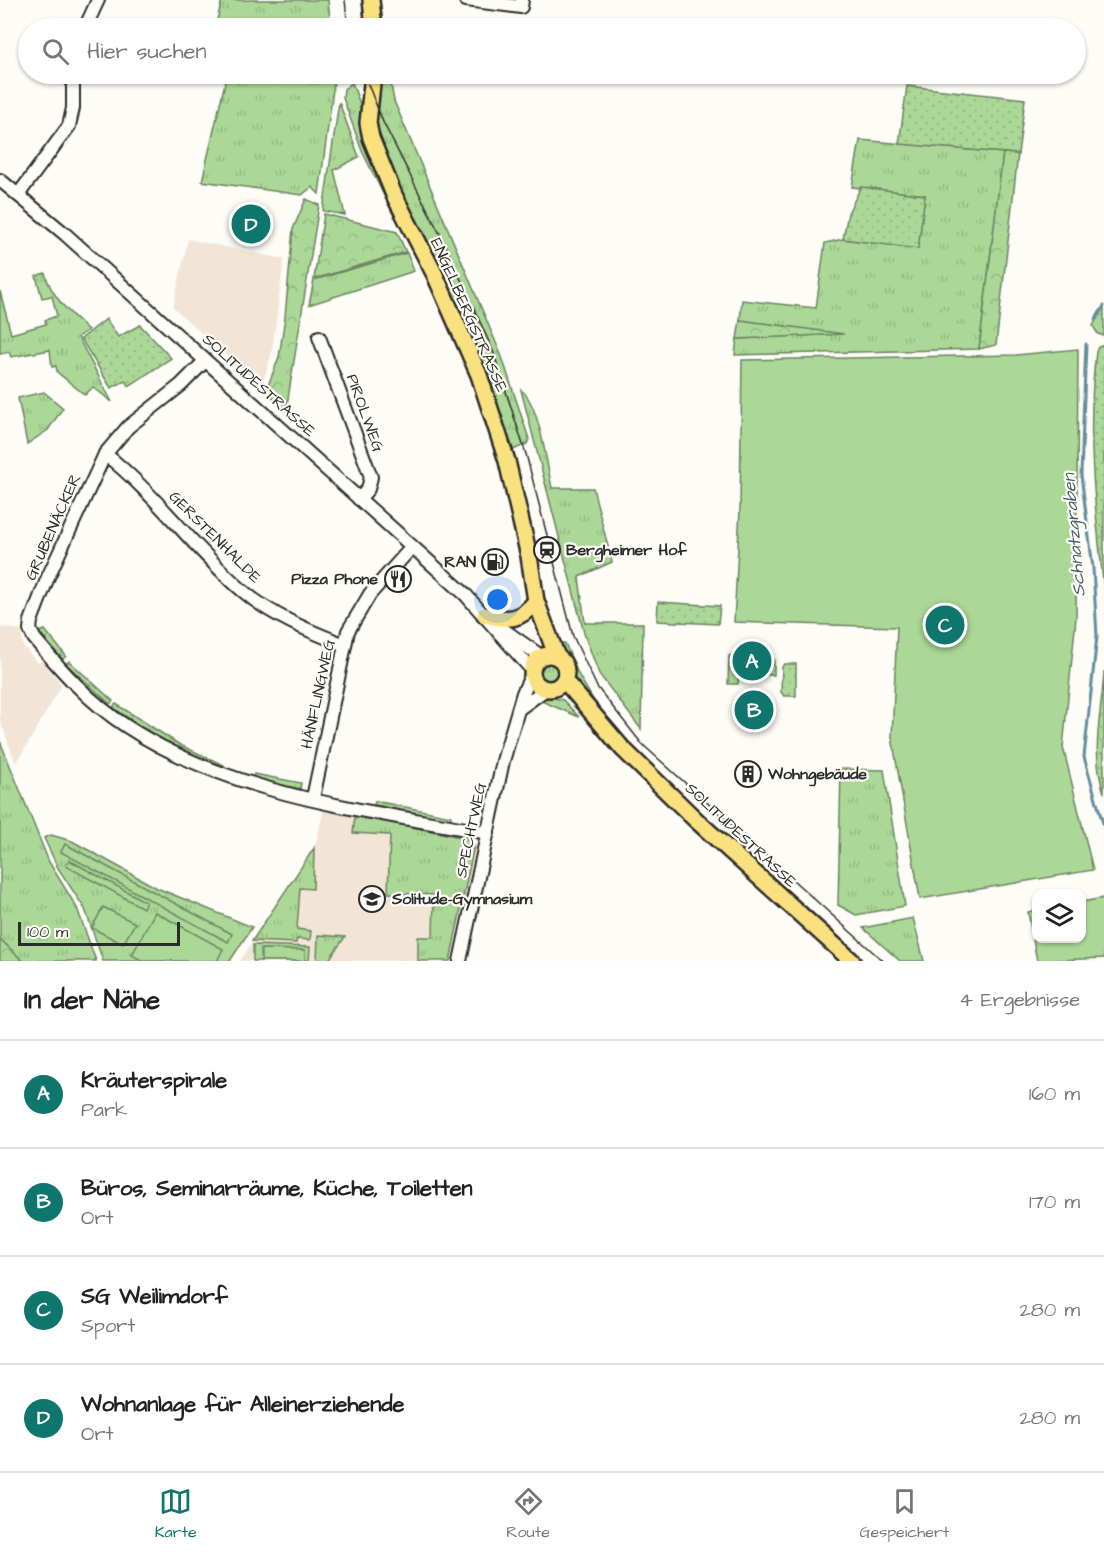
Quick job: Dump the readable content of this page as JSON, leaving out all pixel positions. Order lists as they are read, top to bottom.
{
  "streets": {
    "main road": ["ENGELBERGSTRASSE", "SOLITUDESTRASSE"],
    "street": [
      "PIROLWEG",
      "GRUBENÄCKER",
      "GERSTENHALDE",
      "HÄNFLINGWEG",
      "SPECHTWEG"
    ]
  },
  "crossings": [
    ["ENGELBERGSTRASSE", "SOLITUDESTRASSE"],
    ["ENGELBERGSTRASSE", "SPECHTWEG"],
    ["SOLITUDESTRASSE", "PIROLWEG"],
    ["SOLITUDESTRASSE", "GRUBENÄCKER"],
    ["SOLITUDESTRASSE", "HÄNFLINGWEG"],
    ["SOLITUDESTRASSE", "SPECHTWEG"],
    ["GRUBENÄCKER", "GERSTENHALDE"],
    ["GRUBENÄCKER", "HÄNFLINGWEG"],
    ["GRUBENÄCKER", "SPECHTWEG"],
    ["GERSTENHALDE", "HÄNFLINGWEG"]
  ],
  "water": ["Schnatzgraben"],
  "places": {
    "station": ["Bergheimer Hof"],
    "fuel station": ["RAN"],
    "restaurant": ["Pizza Phone"],
    "building": ["Wohngebäude"],
    "school or university": ["Solitude-Gymnasium"]
  },
  "scale_bar": "100 m",
  "page": {
    "search": "Hier suchen",
    "pins": [
      "D",
      "C",
      "A",
      "B"
    ],
    "scale": "100 m",
    "heading": ["In der Nähe", "4 Ergebnisse"],
    "list": [
      {
        "mark": "A",
        "name": "Kräuterspirale",
        "note": "Park",
        "value": "160 m"
      },
      {
        "mark": "B",
        "name": "Büros, Seminarräume, Küche, Toiletten",
        "note": "Ort",
        "value": "170 m"
      },
      {
        "mark": "C",
        "name": "SG Weilimdorf",
        "note": "Sport",
        "value": "280 m"
      },
      {
        "mark": "D",
        "name": "Wohnanlage für Alleinerziehende",
        "note": "Ort",
        "value": "280 m"
      }
    ],
    "nav": ["Karte", "Route", "Gespeichert"]
  }
}
